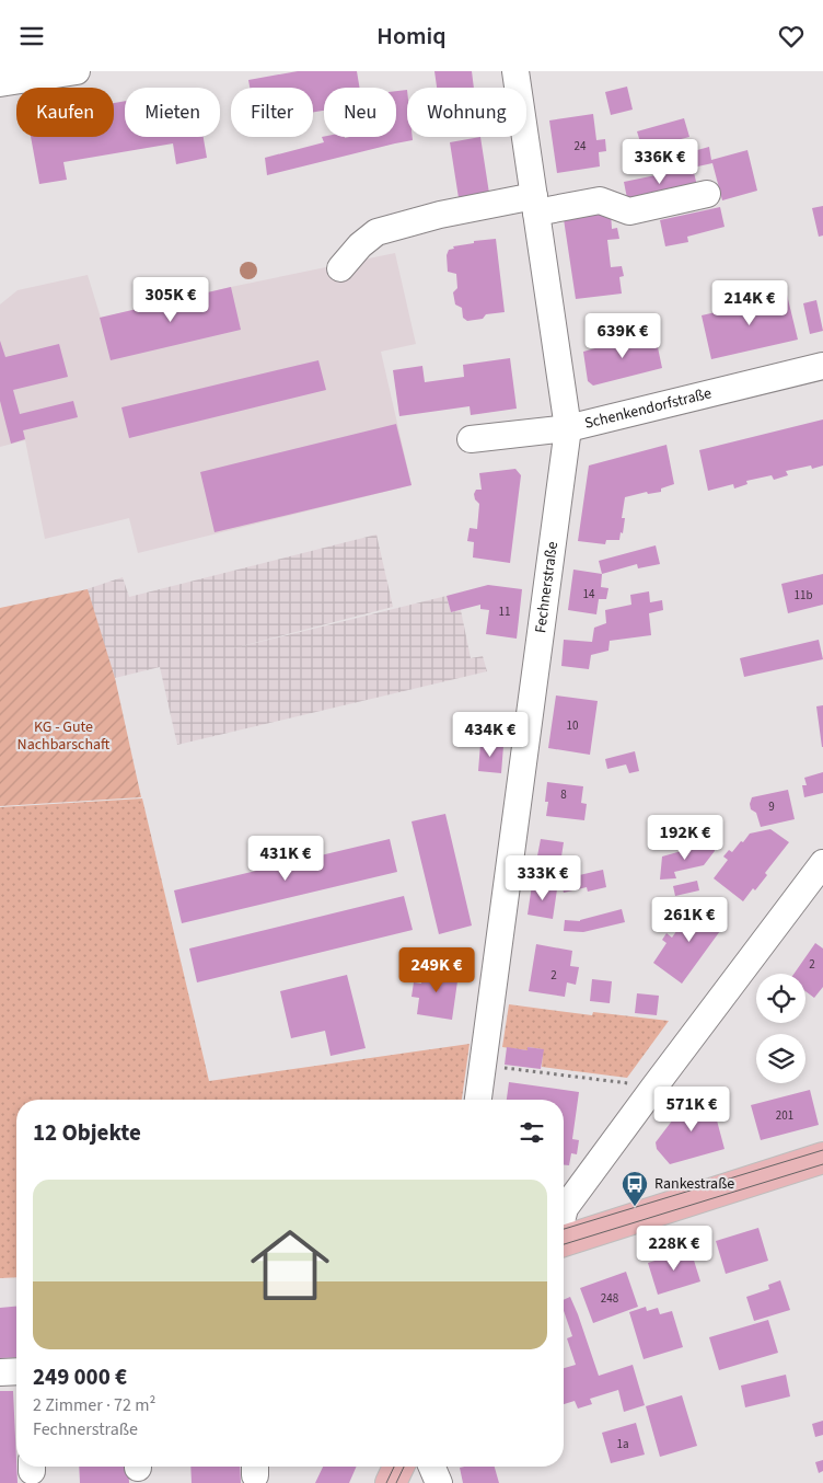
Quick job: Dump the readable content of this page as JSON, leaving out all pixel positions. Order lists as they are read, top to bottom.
{
  "streets": {
    "street": ["Schenkendorfstraße", "Fechnerstraße"]
  },
  "crossings": [
    ["Schenkendorfstraße", "Fechnerstraße"]
  ],
  "parks": ["KG - Gute Nachbarschaft"],
  "places": {
    "bus stop": ["Rankestraße"]
  },
  "house_numbers": [
    "24",
    "14",
    "11b",
    "11",
    "10",
    "8",
    "9",
    "2",
    "2",
    "201",
    "248",
    "1a"
  ],
  "page": {
    "header": "Homiq",
    "chip": [
      "Kaufen",
      "Mieten",
      "Filter",
      "Neu",
      "Wohnung"
    ],
    "price": [
      "336K €",
      "305K €",
      "214K €",
      "639K €",
      "434K €",
      "192K €",
      "431K €",
      "333K €",
      "261K €",
      "249K €",
      "571K €",
      "228K €"
    ],
    "heading": "12 Objekte",
    "list": [
      {
        "name": "249 000 €",
        "note": "2 Zimmer · 72 m² · Fechnerstraße"
      }
    ]
  }
}
